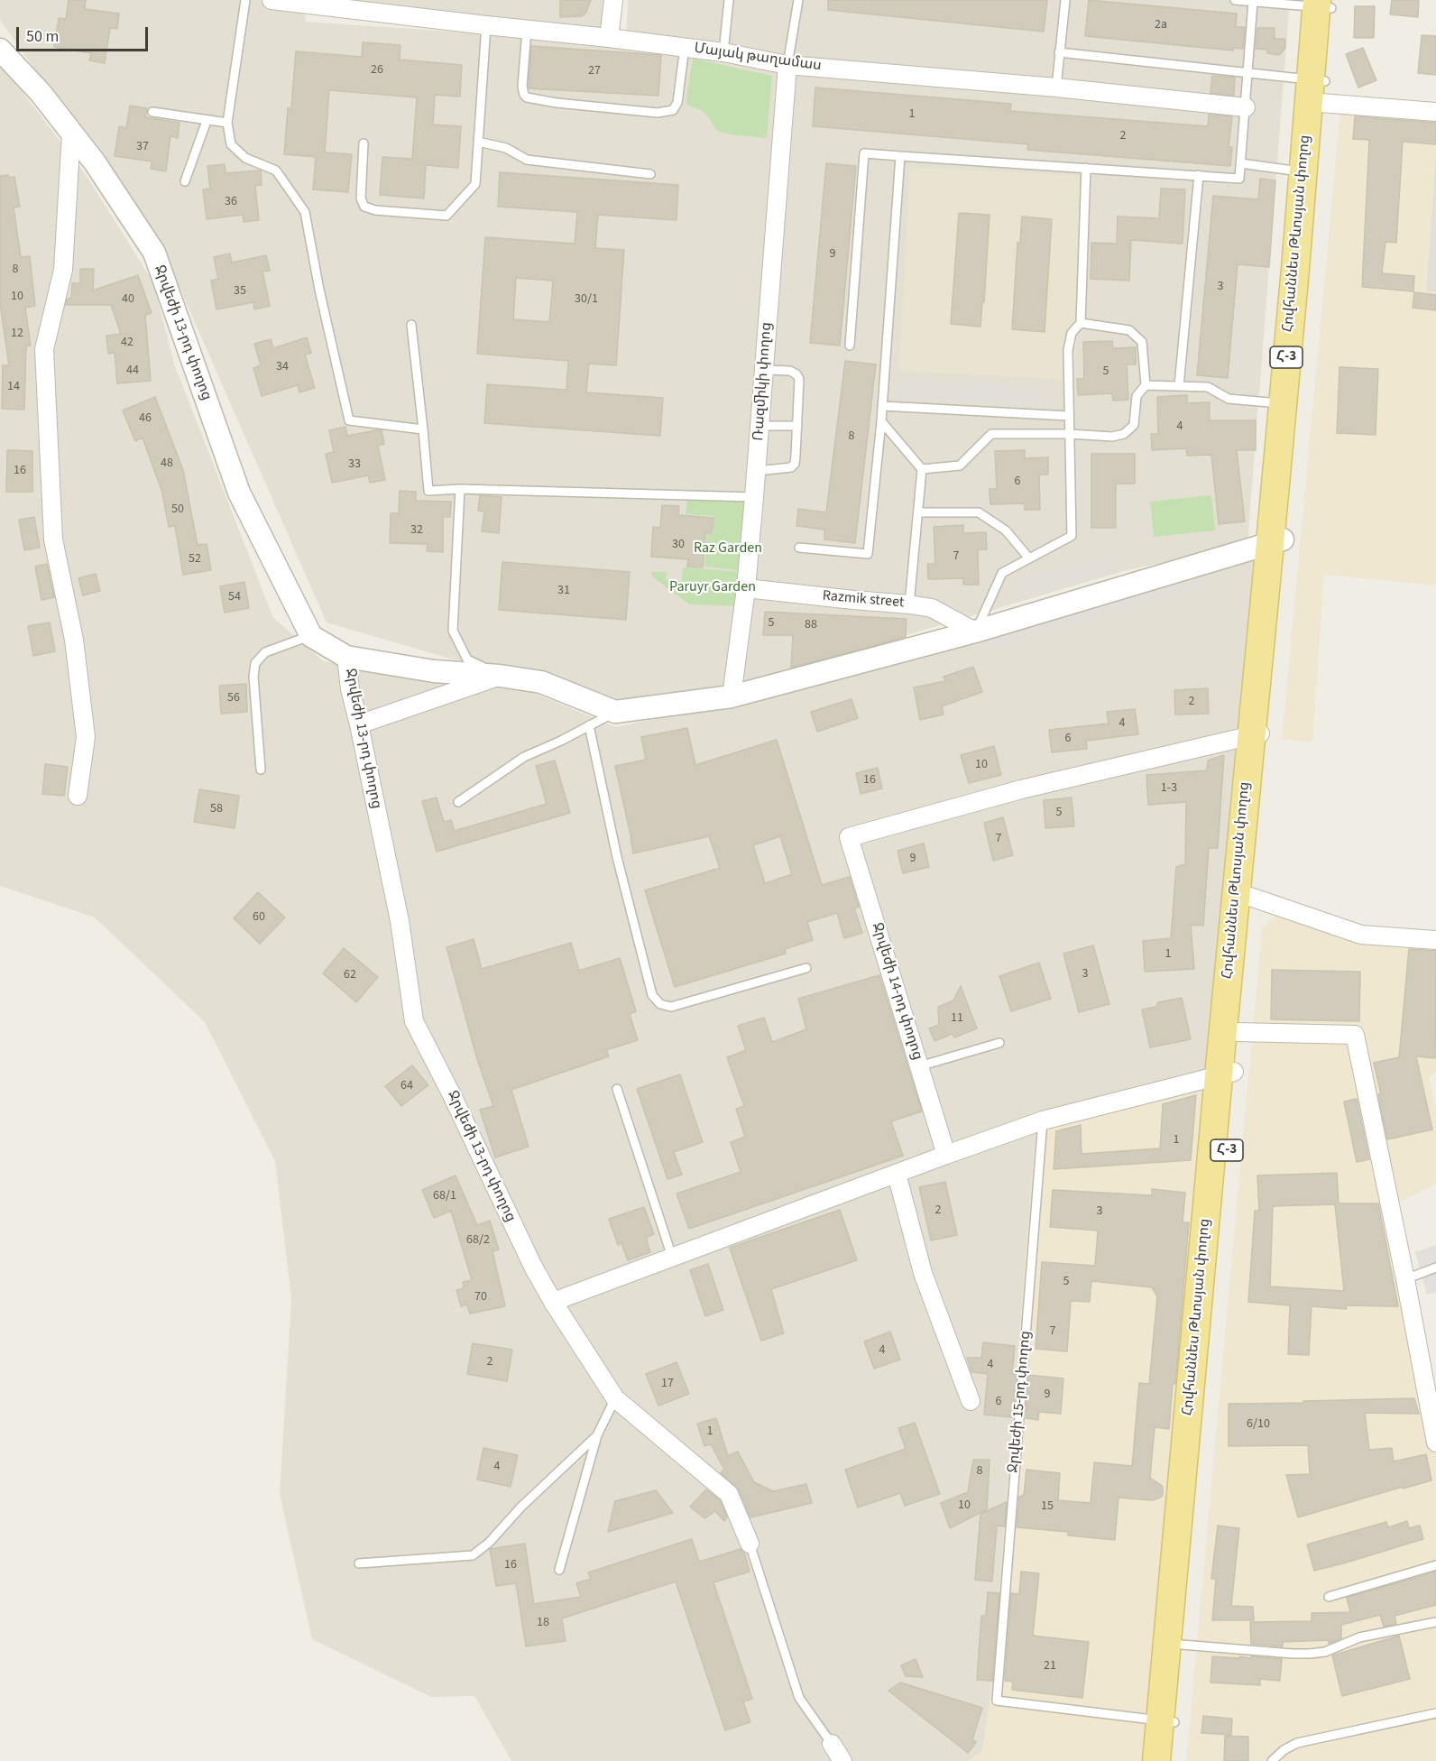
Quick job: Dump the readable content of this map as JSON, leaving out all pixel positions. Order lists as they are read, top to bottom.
{
  "streets": {
    "main road": ["Հովհաննես Թևոսյան փողոց", "Հ-3"],
    "street": [
      "Մայակ թաղամաս",
      "Ջրվեժի 13-րդ փողոց",
      "Ռազմիկի փողոց",
      "Razmik street",
      "Ջրվեժի 14-րդ փողոց"
    ],
    "lane": ["Ջրվեժի 15-րդ փողոց"]
  },
  "crossings": [
    ["Մայակ թաղամաս", "Ռազմիկի փողոց"],
    ["Հովհաննես Թևոսյան փողոց", "Ջրվեժի 14-րդ փողոց"],
    ["Հովհաննես Թևոսյան փողոց", "Ջրվեժի 15-րդ փողոց"],
    ["Ռազմիկի փողոց", "Razmik street"]
  ],
  "parks": ["Raz Garden", "Paruyr Garden"],
  "house_numbers": [
    "2a",
    "26",
    "27",
    "1",
    "2",
    "37",
    "36",
    "9",
    "8",
    "3",
    "35",
    "10",
    "40",
    "30/1",
    "12",
    "42",
    "34",
    "44",
    "5",
    "14",
    "46",
    "4",
    "8",
    "48",
    "33",
    "16",
    "6",
    "50",
    "32",
    "30",
    "7",
    "52",
    "31",
    "54",
    "5",
    "88",
    "56",
    "2",
    "4",
    "6",
    "10",
    "16",
    "1-3",
    "58",
    "5",
    "7",
    "9",
    "60",
    "1",
    "3",
    "62",
    "11",
    "64",
    "1",
    "68/1",
    "2",
    "3",
    "68/2",
    "5",
    "70",
    "7",
    "4",
    "2",
    "4",
    "17",
    "9",
    "6",
    "6/10",
    "1",
    "4",
    "8",
    "10",
    "15",
    "16",
    "18",
    "21"
  ],
  "scale_bar": "50 m"
}
